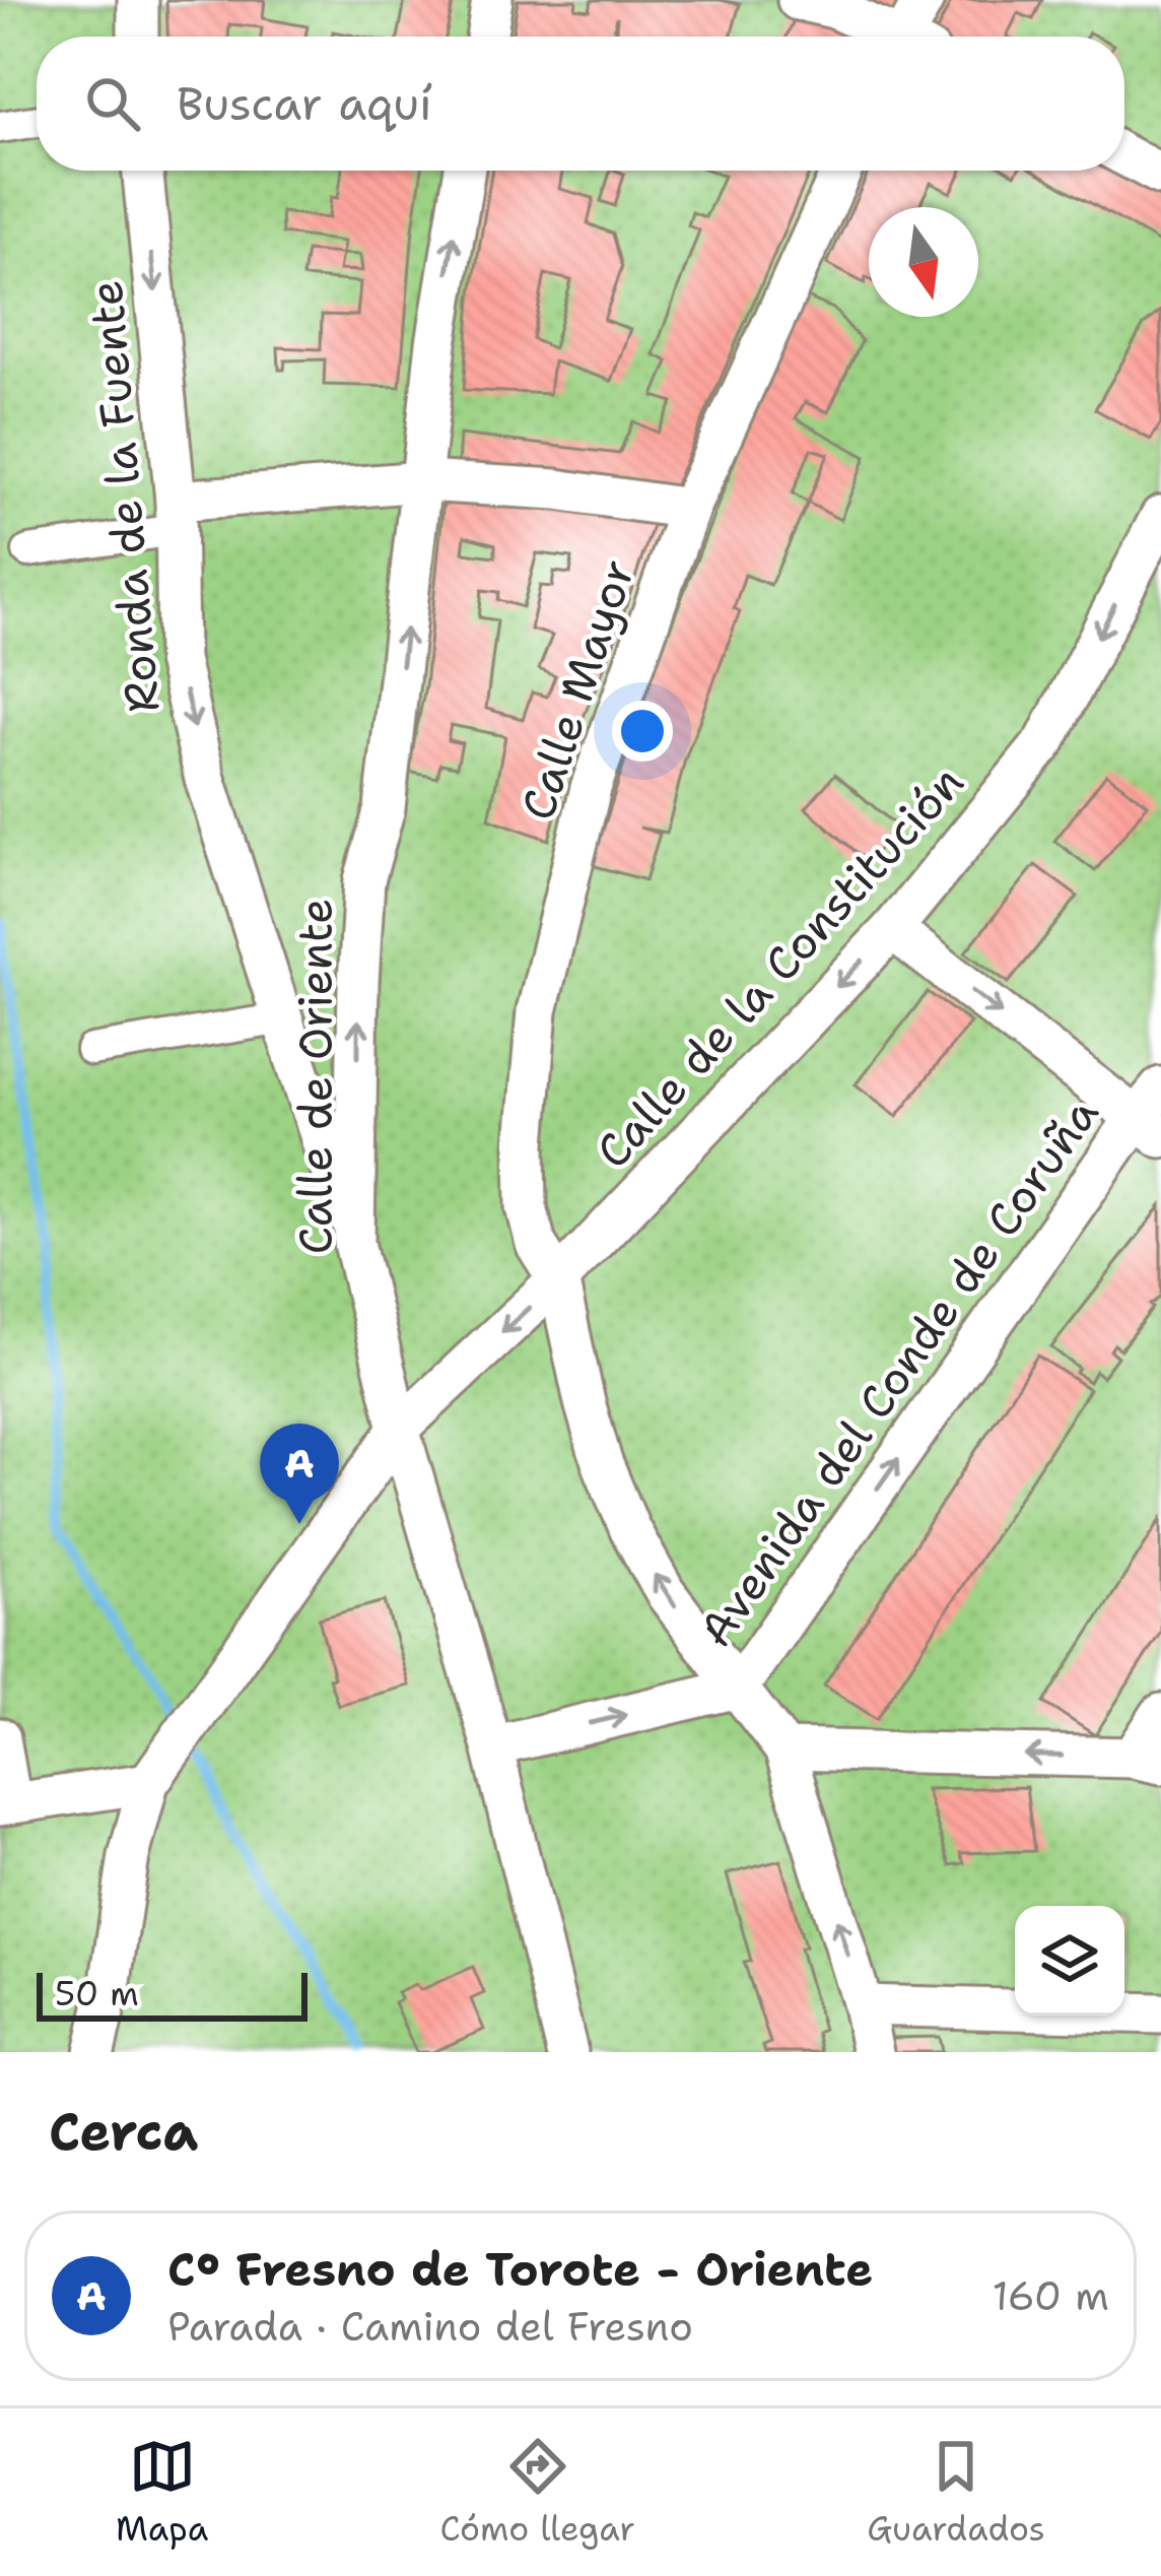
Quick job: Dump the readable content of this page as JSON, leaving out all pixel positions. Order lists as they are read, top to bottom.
{
  "streets": {
    "street": [
      "Ronda de la Fuente",
      "Calle Mayor",
      "Calle de la Constitución",
      "Calle de Oriente",
      "Avenida del Conde de Coruña"
    ]
  },
  "crossings": [
    ["Ronda de la Fuente", "Calle de Oriente"],
    ["Calle Mayor", "Calle de la Constitución"],
    ["Calle Mayor", "Avenida del Conde de Coruña"],
    ["Calle de la Constitución", "Calle de Oriente"],
    ["Calle de Oriente", "Avenida del Conde de Coruña"]
  ],
  "one_way": [
    "Ronda de la Fuente",
    "Calle de la Constitución",
    "Calle de Oriente",
    "Avenida del Conde de Coruña"
  ],
  "scale_bar": "50 m",
  "north": "bottom",
  "page": {
    "search": "Buscar aquí",
    "pins": "A",
    "scale": "50 m",
    "heading": "Cerca",
    "list": [
      {
        "mark": "A",
        "name": "Cº Fresno de Torote - Oriente",
        "note": "Parada · Camino del Fresno",
        "value": "160 m"
      }
    ],
    "nav": ["Mapa", "Cómo llegar", "Guardados"]
  }
}
